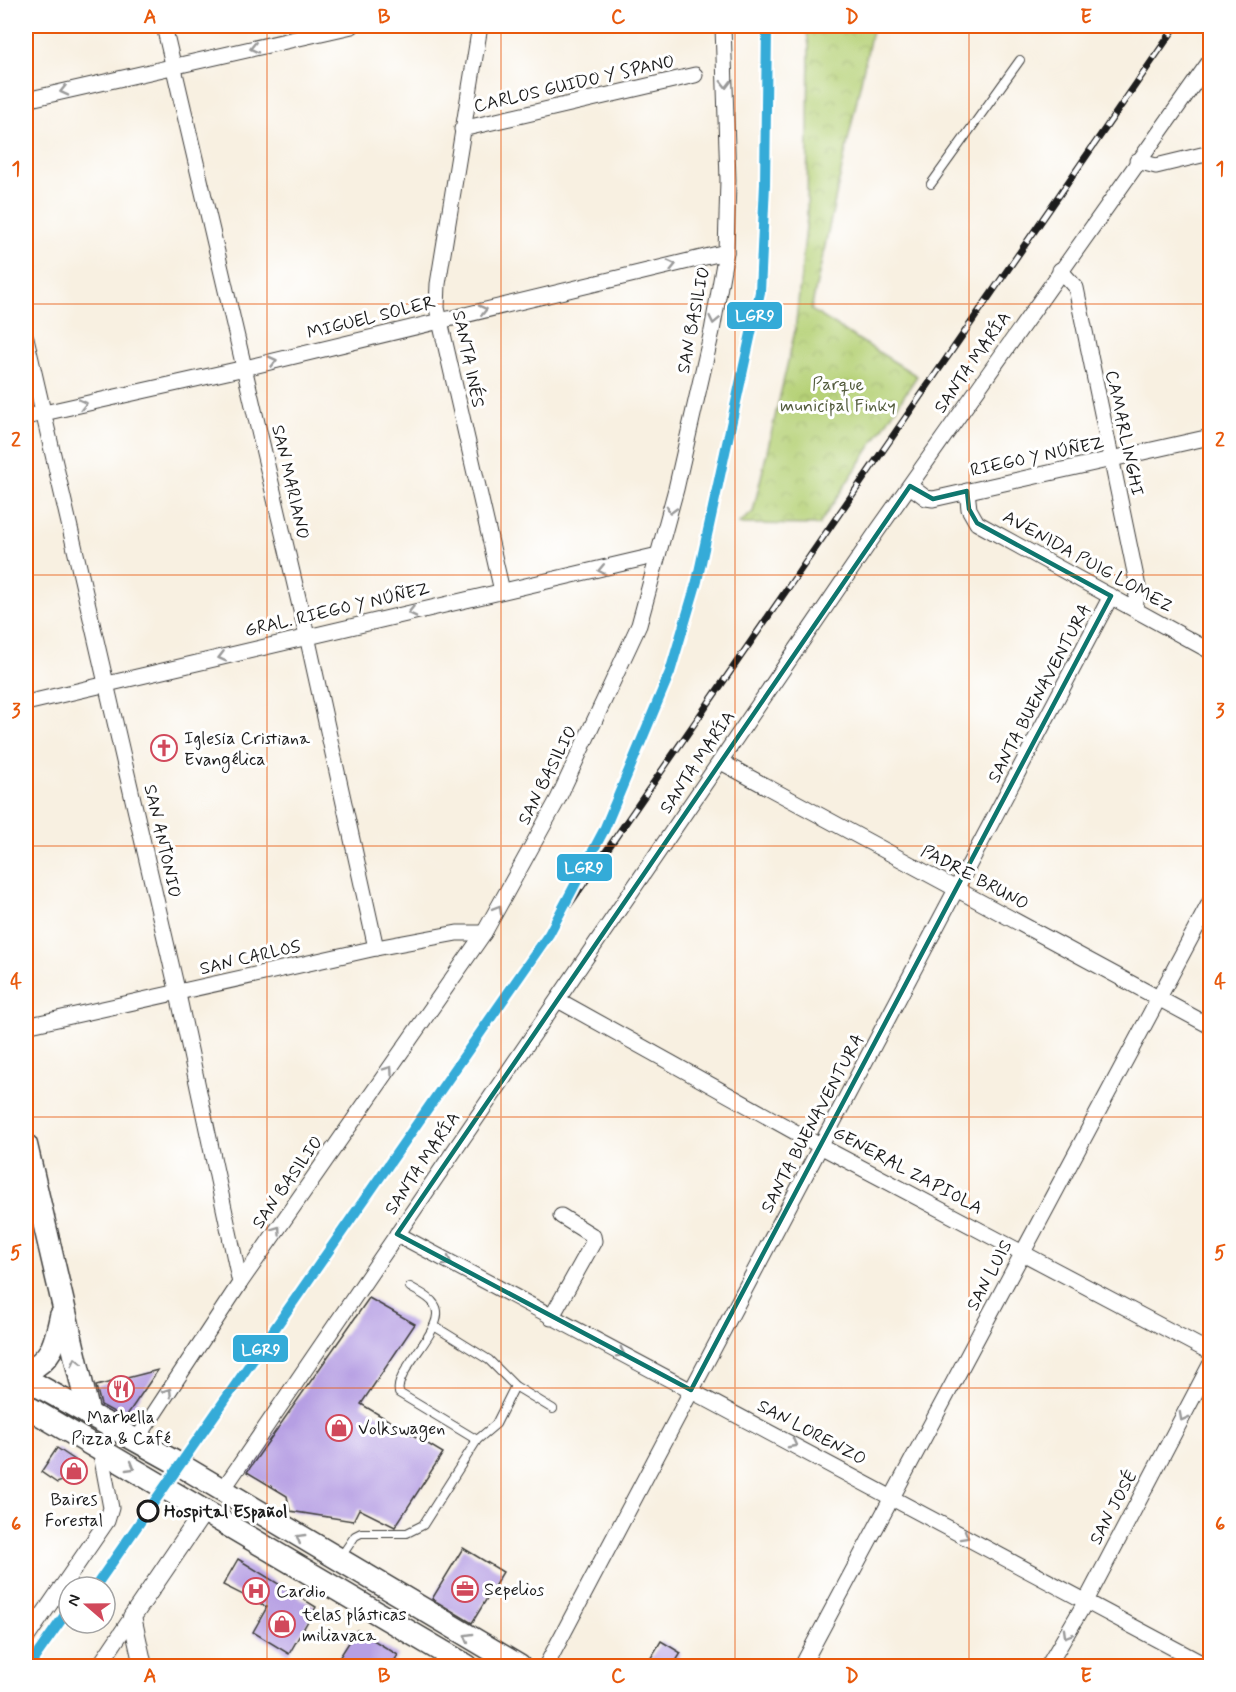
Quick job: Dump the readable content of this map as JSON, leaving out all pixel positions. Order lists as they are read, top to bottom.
{
  "streets": {
    "street": [
      "CARLOS GUIDO Y SPANO",
      "MIGUEL SOLER",
      "SAN BASILIO",
      "SANTA INÉS",
      "SANTA MARÍA",
      "CAMARLINGHI",
      "RIEGO Y NÚÑEZ",
      "SAN MARIANO",
      "AVENIDA PUIG LOMEZ",
      "GRAL. RIEGO Y NÚÑEZ",
      "SANTA BUENAVENTURA",
      "SAN ANTONIO",
      "PADRE BRUNO",
      "SAN CARLOS",
      "GENERAL ZAPIOLA",
      "SAN LUIS",
      "SAN LORENZO",
      "SAN JOSÉ"
    ]
  },
  "crossings": [
    ["CARLOS GUIDO Y SPANO", "SANTA INÉS"],
    ["MIGUEL SOLER", "SAN BASILIO"],
    ["MIGUEL SOLER", "SANTA INÉS"],
    ["MIGUEL SOLER", "SAN MARIANO"],
    ["MIGUEL SOLER", "SAN ANTONIO"],
    ["SAN BASILIO", "GRAL. RIEGO Y NÚÑEZ"],
    ["SAN BASILIO", "SAN ANTONIO"],
    ["SAN BASILIO", "SAN CARLOS"],
    ["SANTA INÉS", "GRAL. RIEGO Y NÚÑEZ"],
    ["SANTA MARÍA", "CAMARLINGHI"],
    ["SANTA MARÍA", "RIEGO Y NÚÑEZ"],
    ["SANTA MARÍA", "PADRE BRUNO"],
    ["SANTA MARÍA", "GENERAL ZAPIOLA"],
    ["SANTA MARÍA", "SAN LORENZO"],
    ["CAMARLINGHI", "RIEGO Y NÚÑEZ"],
    ["CAMARLINGHI", "AVENIDA PUIG LOMEZ"],
    ["RIEGO Y NÚÑEZ", "AVENIDA PUIG LOMEZ"],
    ["SAN MARIANO", "GRAL. RIEGO Y NÚÑEZ"],
    ["SAN MARIANO", "SAN CARLOS"],
    ["AVENIDA PUIG LOMEZ", "SANTA BUENAVENTURA"],
    ["GRAL. RIEGO Y NÚÑEZ", "SAN ANTONIO"],
    ["SANTA BUENAVENTURA", "PADRE BRUNO"],
    ["SANTA BUENAVENTURA", "GENERAL ZAPIOLA"],
    ["SANTA BUENAVENTURA", "SAN LORENZO"],
    ["SAN ANTONIO", "SAN CARLOS"],
    ["PADRE BRUNO", "SAN LUIS"],
    ["GENERAL ZAPIOLA", "SAN LUIS"],
    ["SAN LUIS", "SAN LORENZO"],
    ["SAN LORENZO", "SAN JOSÉ"]
  ],
  "one_way": [
    "MIGUEL SOLER",
    "GRAL. RIEGO Y NÚÑEZ",
    "SAN LORENZO",
    "SAN JOSÉ"
  ],
  "parks": ["Parque municipal Finky"],
  "places": {
    "church": ["Iglesia Cristiana Evangélica"],
    "restaurant": ["Marbella Pizza & Café"],
    "shop": ["Volkswagen", "Baires Forestal", "telas plásticas miliavaca"],
    "other": ["Hospital Español"],
    "office": ["Sepelios"],
    "hospital": ["Cardio"]
  },
  "lines": ["transit line LGR9"],
  "north": "left",
  "grid": {
    "columns": [
      "A",
      "B",
      "C",
      "D",
      "E"
    ],
    "rows": [
      "1",
      "2",
      "3",
      "4",
      "5",
      "6"
    ]
  }
}
